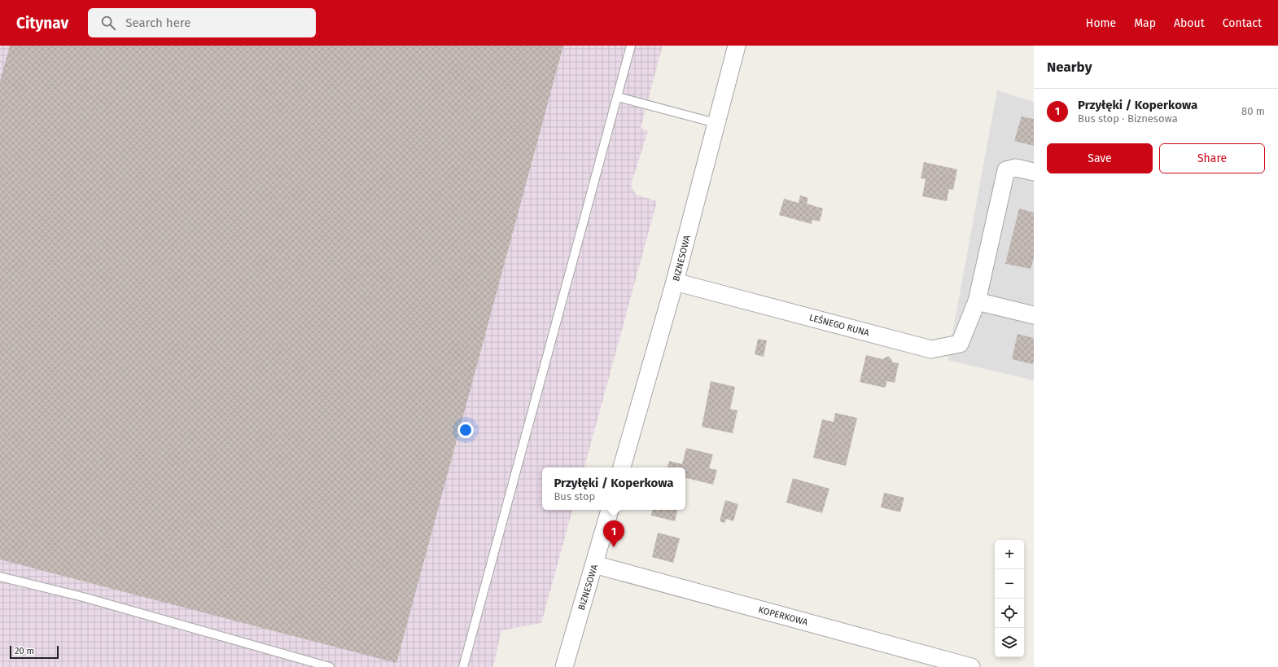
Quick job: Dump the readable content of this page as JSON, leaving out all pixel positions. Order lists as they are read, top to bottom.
{
  "streets": {
    "street": ["BIZNESOWA", "LEŚNEGO RUNA", "KOPERKOWA"]
  },
  "crossings": [
    ["BIZNESOWA", "LEŚNEGO RUNA"],
    ["BIZNESOWA", "KOPERKOWA"]
  ],
  "scale_bar": "20 m",
  "page": {
    "header": "Citynav",
    "search": "Search here",
    "nav": [
      "Home",
      "Map",
      "About",
      "Contact"
    ],
    "heading": "Nearby",
    "list": [
      {
        "mark": "1",
        "name": "Przyłęki / Koperkowa",
        "note": "Bus stop · Biznesowa",
        "value": "80 m"
      }
    ],
    "buttons": ["Save", "Share"],
    "popup": ["Przyłęki / Koperkowa", "Bus stop"],
    "pins": "1",
    "map_buttons": ["+", "−"],
    "scale": "20 m"
  }
}
